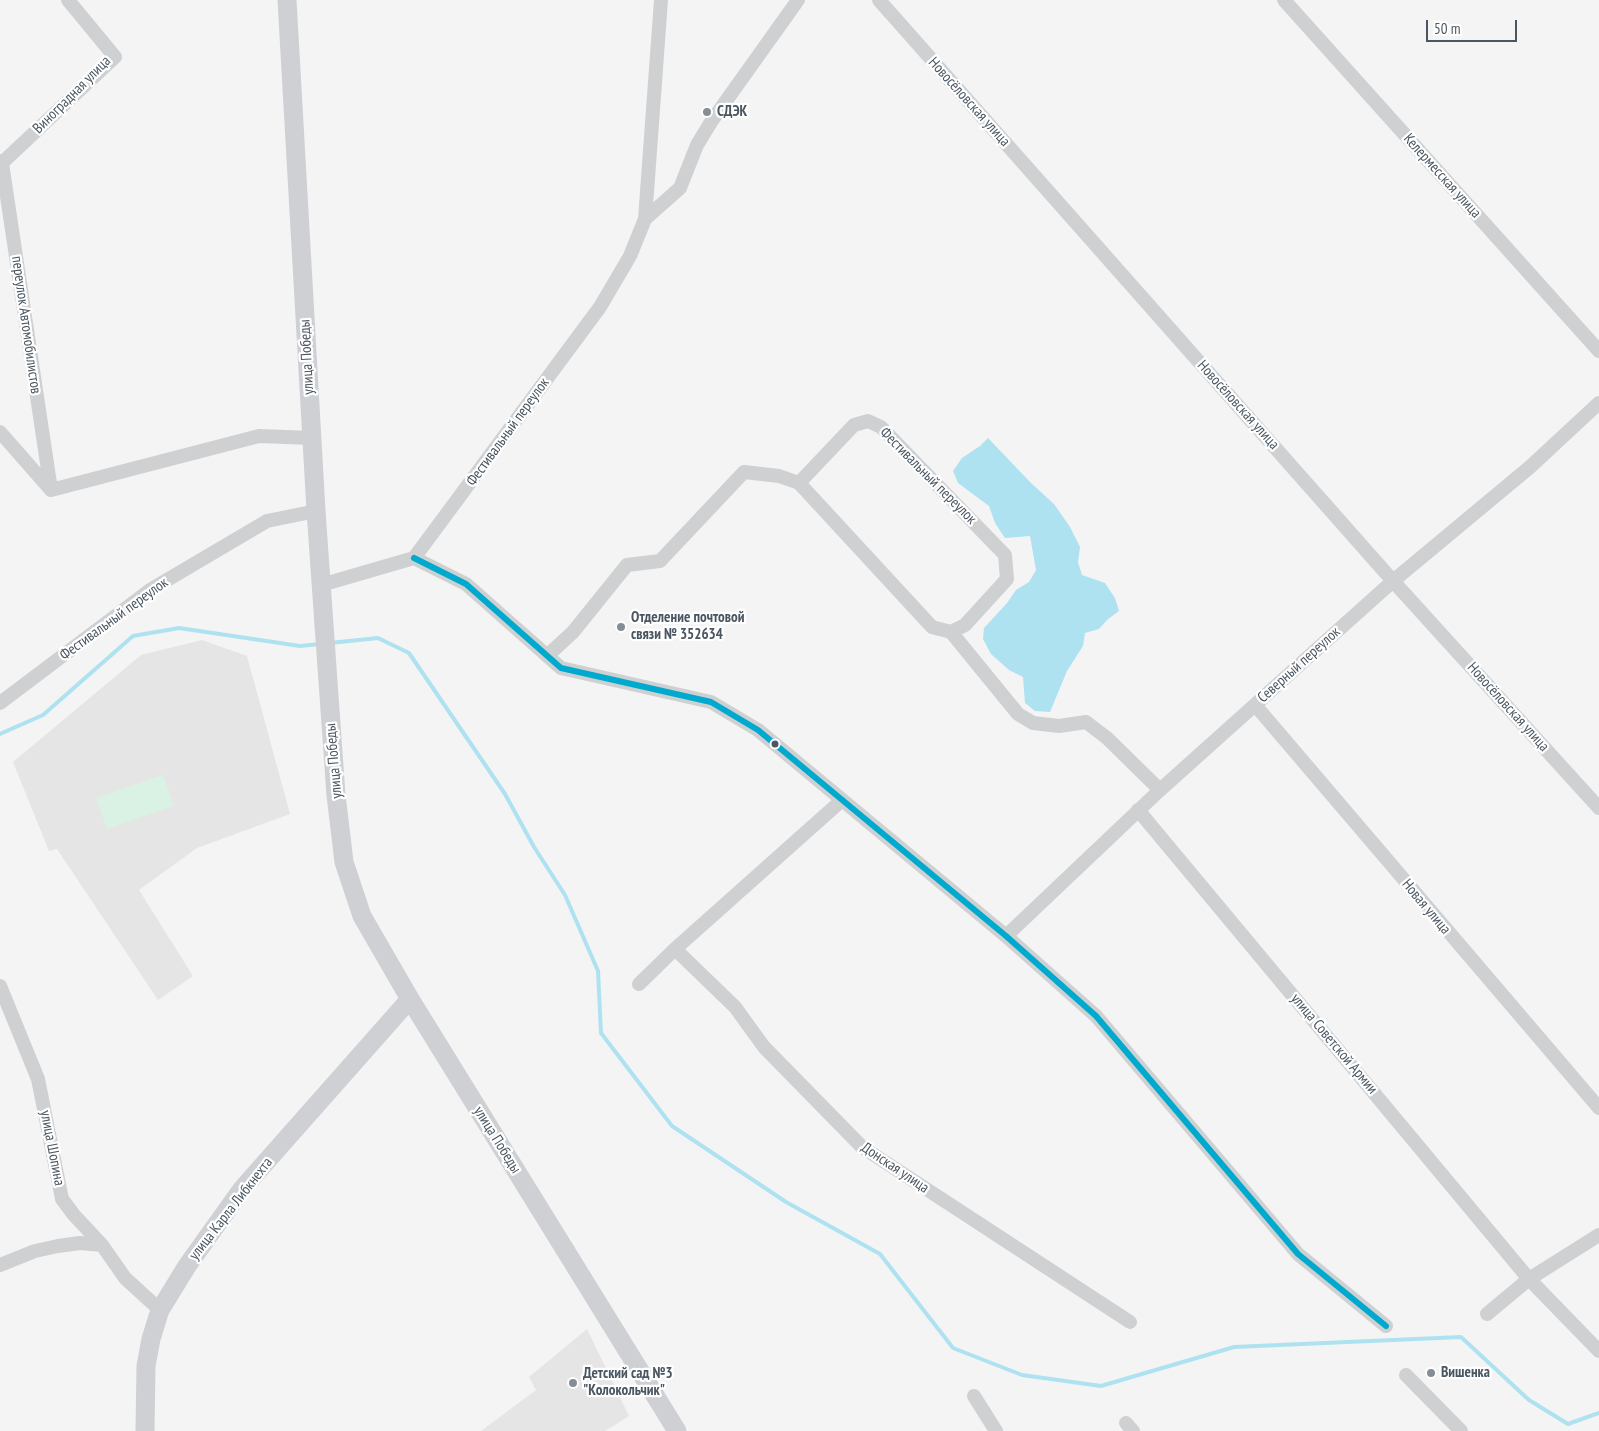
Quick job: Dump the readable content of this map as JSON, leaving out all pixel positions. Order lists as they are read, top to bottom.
{
  "streets": {
    "street": [
      "Виноградная улица",
      "Новосёловская улица",
      "Келермесская улица",
      "переулок Автомобилистов",
      "улица Победы",
      "Фестивальный переулок",
      "Северный переулок",
      "Новая улица",
      "улица Советской Армии",
      "улица Шопина",
      "Донская улица",
      "улица Карла Либкнехта"
    ]
  },
  "crossings": [
    ["Виноградная улица", "переулок Автомобилистов"],
    ["Новосёловская улица", "Северный переулок"],
    ["улица Победы", "Фестивальный переулок"],
    ["улица Победы", "улица Карла Либкнехта"],
    ["Северный переулок", "Новая улица"],
    ["Северный переулок", "улица Советской Армии"],
    ["улица Шопина", "улица Карла Либкнехта"]
  ],
  "places": [
    "СДЭК",
    "Отделение почтовой связи № 352634",
    "Вишенка",
    "Детский сад №3 \"Колокольчик\""
  ],
  "scale_bar": "50 m"
}
